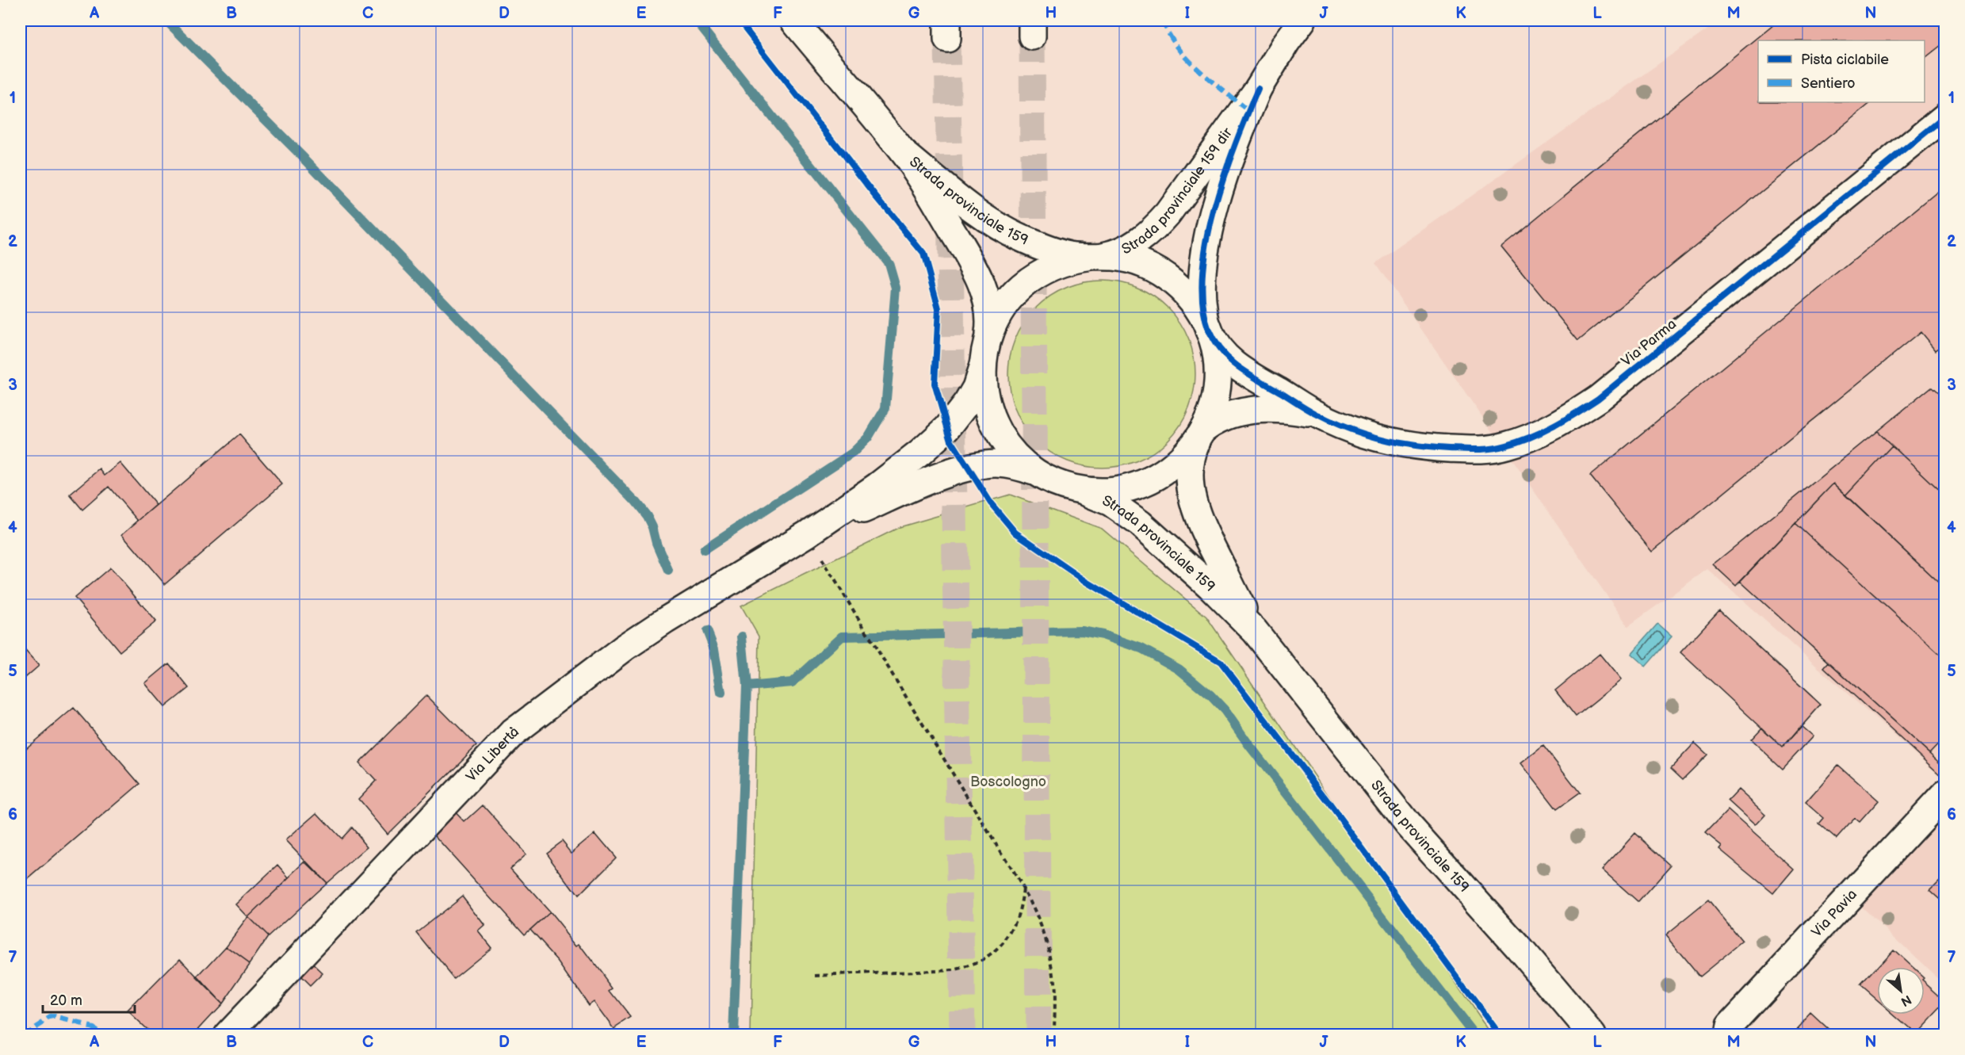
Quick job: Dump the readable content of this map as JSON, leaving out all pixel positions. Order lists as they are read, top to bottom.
{
  "streets": {
    "street": [
      "Strada provinciale 159 dir",
      "Strada provinciale 159",
      "Via Parma",
      "Via Libertà",
      "Via Pavia"
    ]
  },
  "crossings": [
    ["Strada provinciale 159 dir", "Strada provinciale 159"]
  ],
  "parks": ["Boscologno"],
  "legend": ["Pista ciclabile", "Sentiero"],
  "scale_bar": "20 m",
  "north": "bottom right",
  "grid": {
    "columns": [
      "A",
      "B",
      "C",
      "D",
      "E",
      "F",
      "G",
      "H",
      "I",
      "J",
      "K",
      "L",
      "M",
      "N"
    ],
    "rows": [
      "1",
      "2",
      "3",
      "4",
      "5",
      "6",
      "7"
    ]
  }
}
